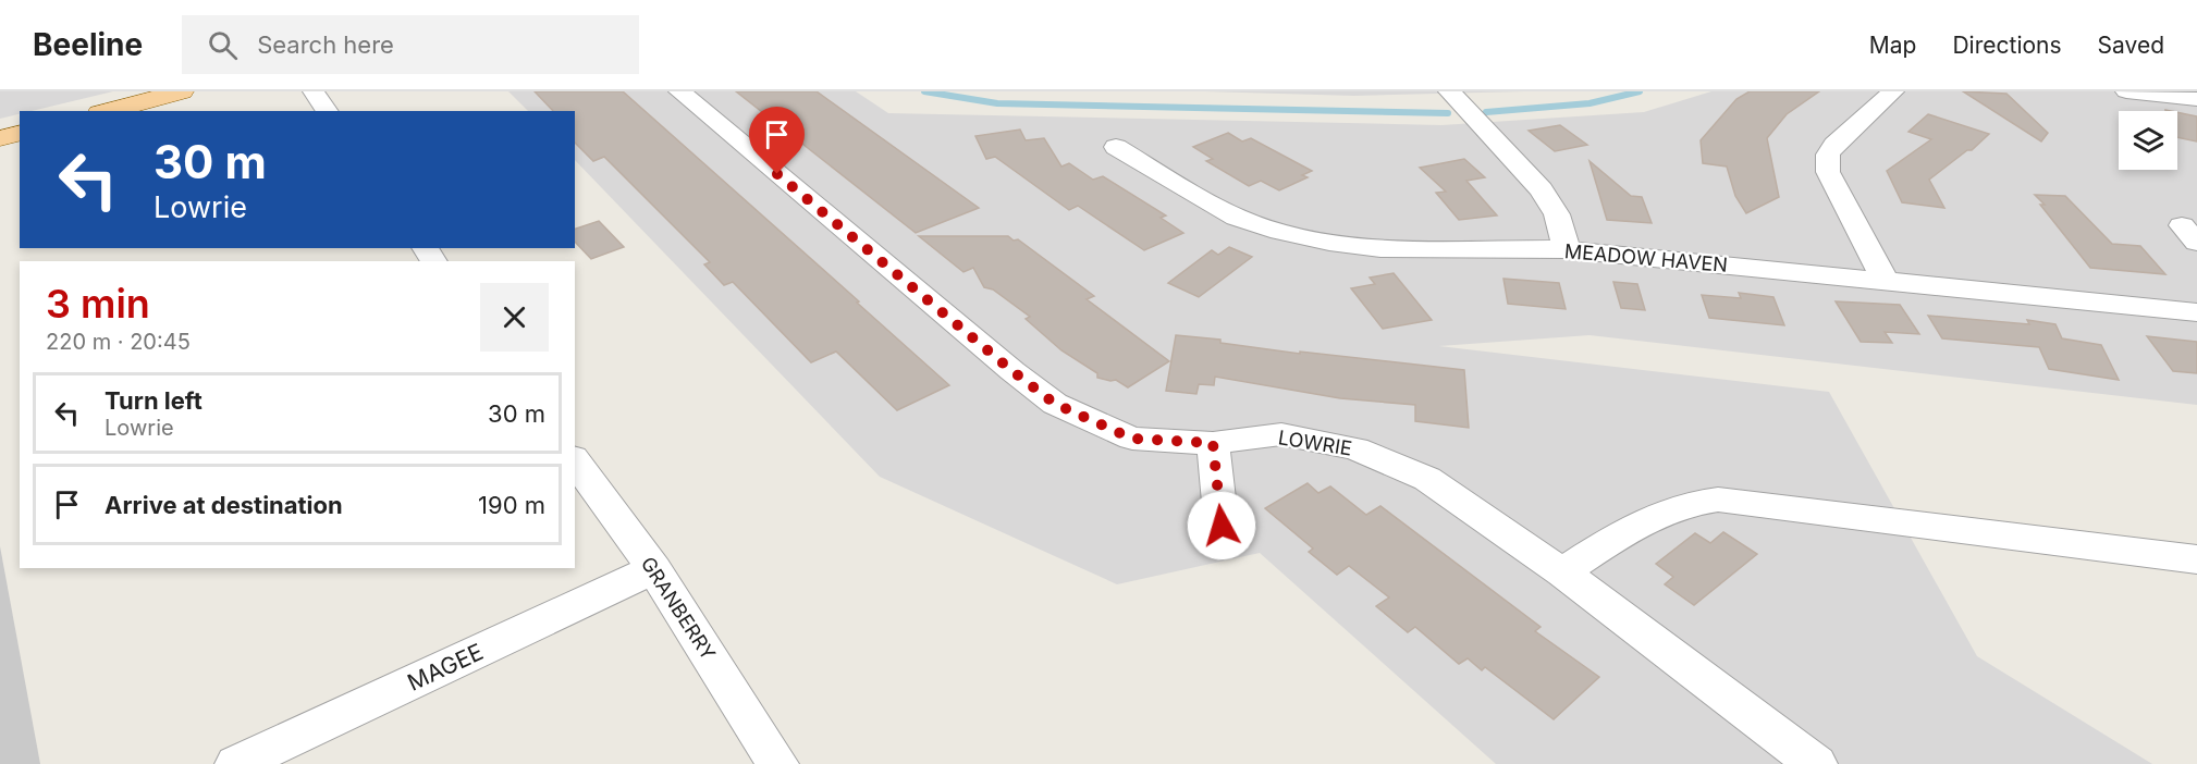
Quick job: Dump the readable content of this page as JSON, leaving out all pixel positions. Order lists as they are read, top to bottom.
{
  "streets": {
    "street": [
      "MEADOW HAVEN",
      "LOWRIE",
      "GRANBERRY",
      "MAGEE"
    ]
  },
  "crossings": [
    ["GRANBERRY", "MAGEE"]
  ],
  "page": {
    "header": "Beeline",
    "search": "Search here",
    "nav": ["Map", "Directions", "Saved"],
    "turn": ["30 m", "Lowrie"],
    "heading": ["3 min", "220 m · 20:45"],
    "list": [
      {
        "name": "Turn left",
        "note": "Lowrie",
        "value": "30 m"
      },
      {
        "name": "Arrive at destination",
        "value": "190 m"
      }
    ]
  }
}
